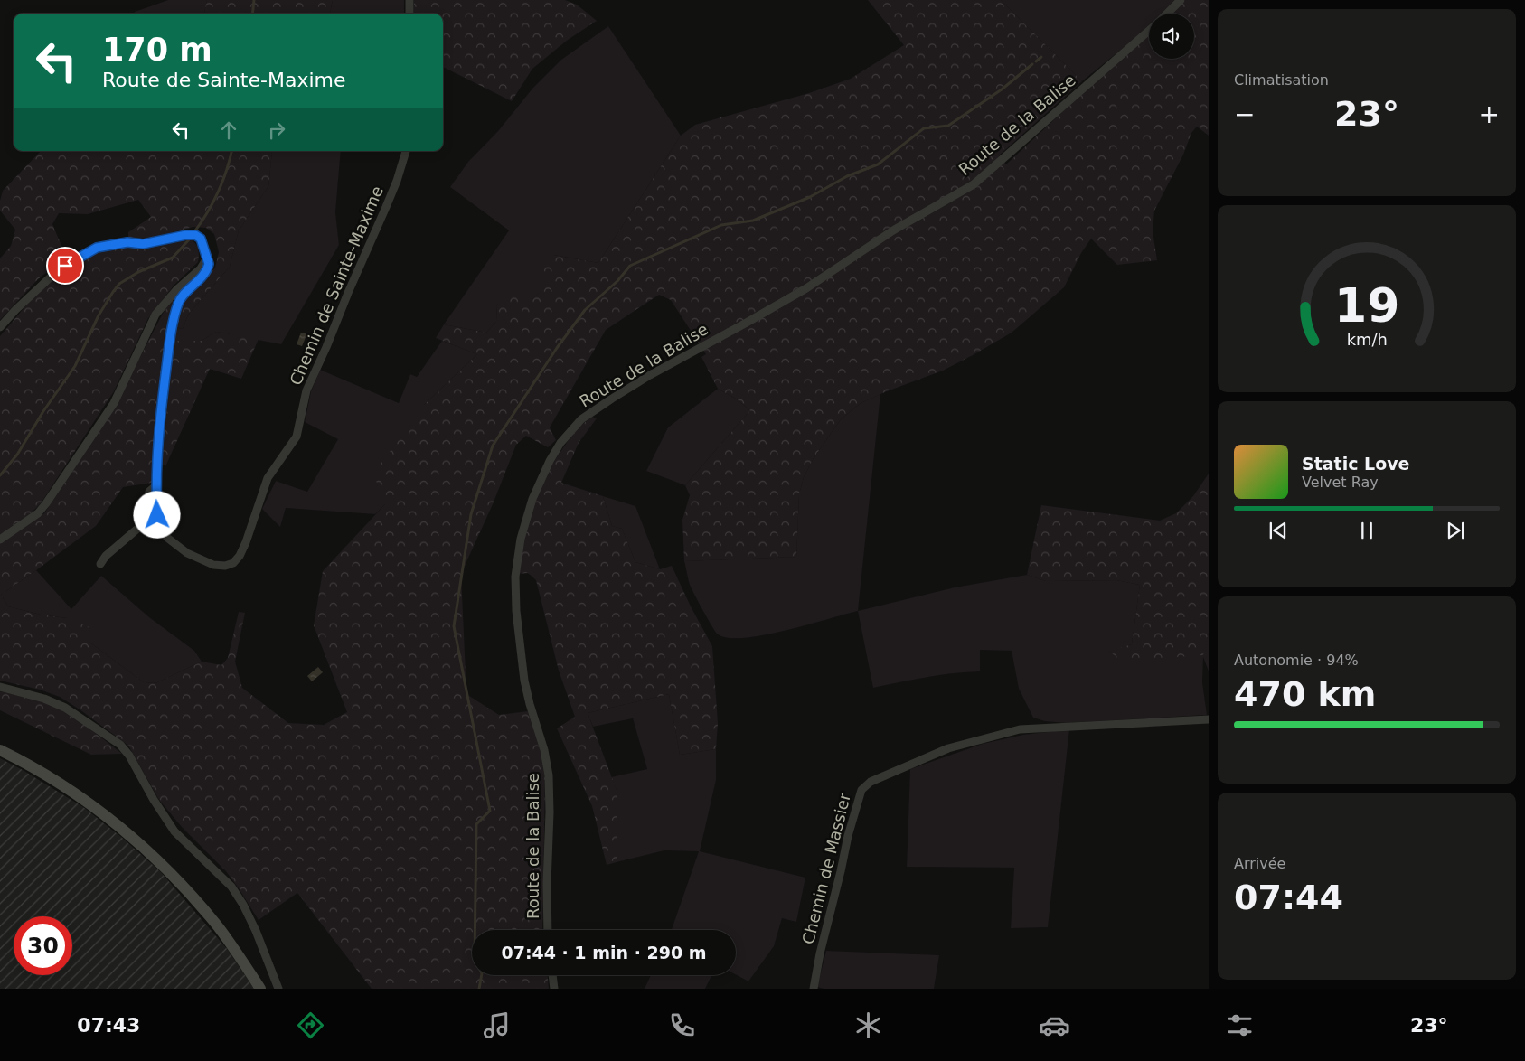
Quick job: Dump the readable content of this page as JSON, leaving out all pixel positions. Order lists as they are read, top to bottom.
{
  "streets": {
    "street": ["Route de la Balise", "Chemin de Sainte-Maxime", "Chemin de Massier"]
  },
  "page": {
    "tile": [
      "Climatisation",
      ["Autonomie · 94%", "470 km"],
      ["Arrivée", "07:44"]
    ],
    "turn": ["170 m", "Route de Sainte-Maxime"],
    "heat": ["−", "23°", "+"],
    "song": ["Static Love", "Velvet Ray"],
    "limit": "30",
    "trip": "07:44 · 1 min · 290 m",
    "tabs": ["07:43", "23°"],
    "gauge": ["19", "km/h"]
  }
}
